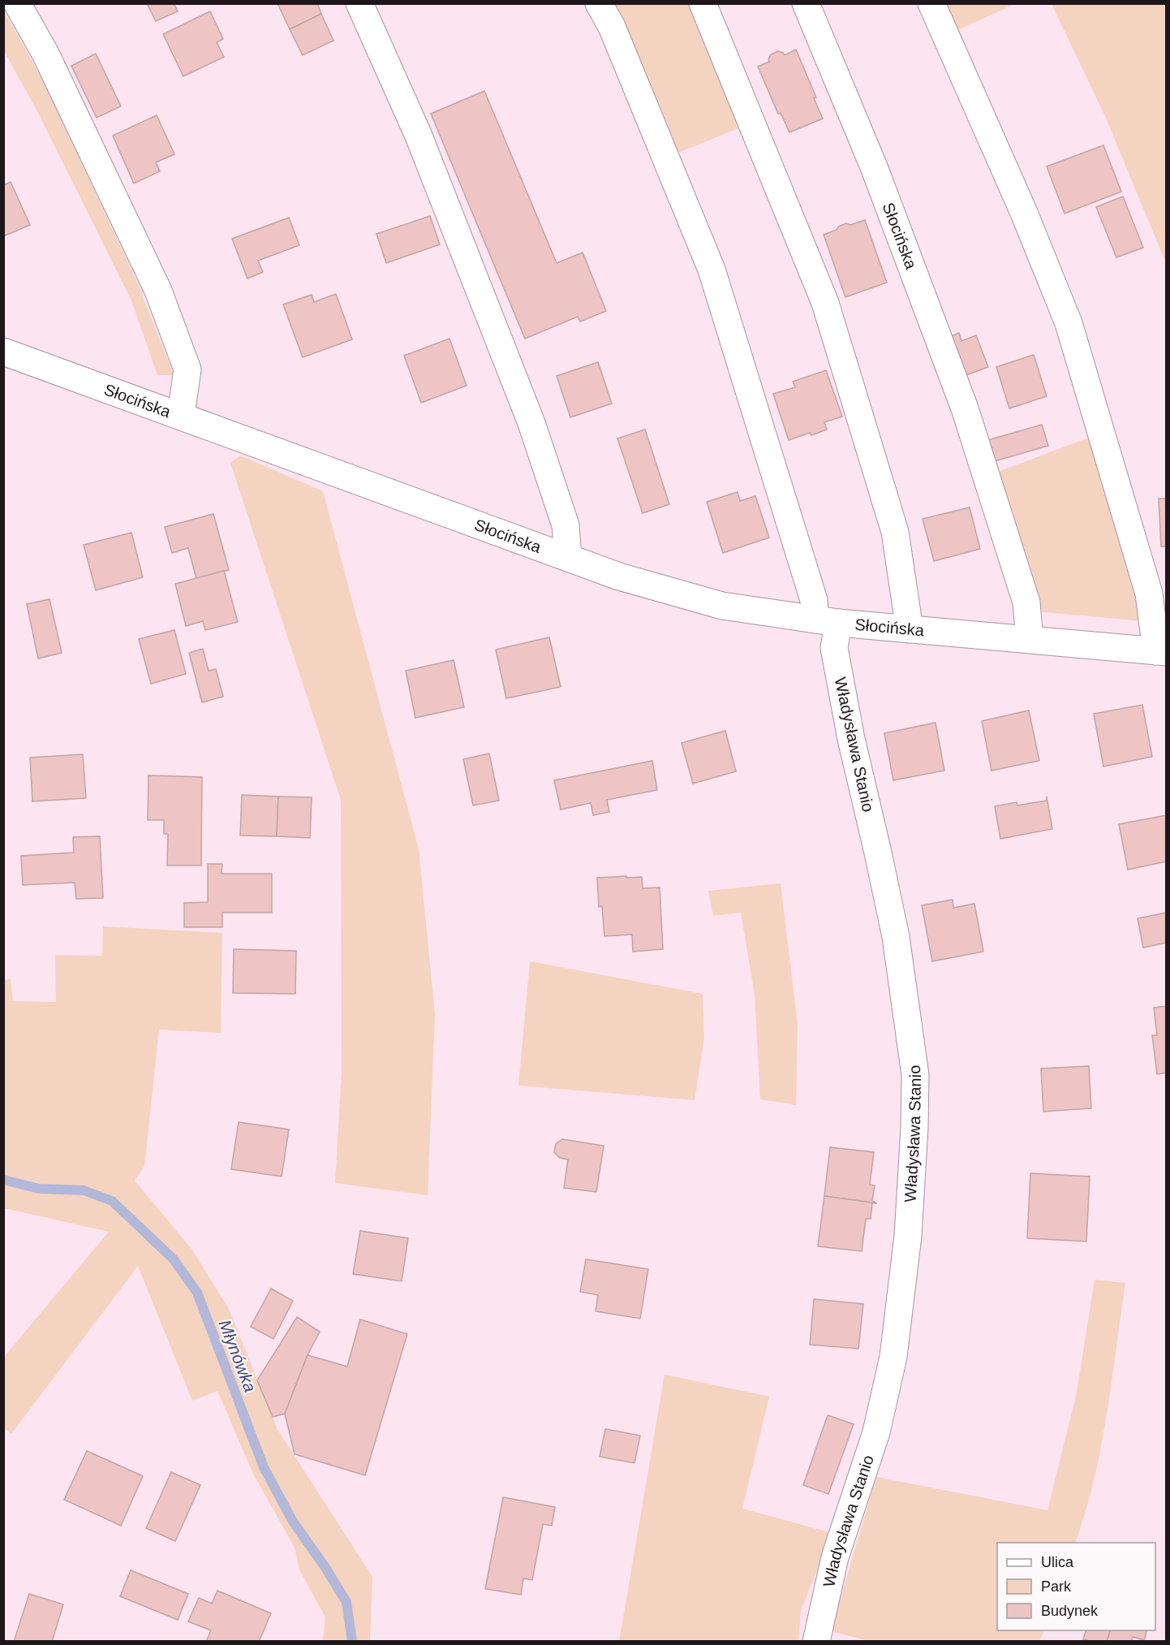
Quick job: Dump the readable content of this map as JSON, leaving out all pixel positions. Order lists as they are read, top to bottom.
{
  "streets": {
    "street": ["Słocińska", "Władysława Stanio"]
  },
  "crossings": [
    ["Słocińska", "Władysława Stanio"]
  ],
  "water": ["Młynówka"],
  "legend": ["Ulica", "Park", "Budynek"]
}
